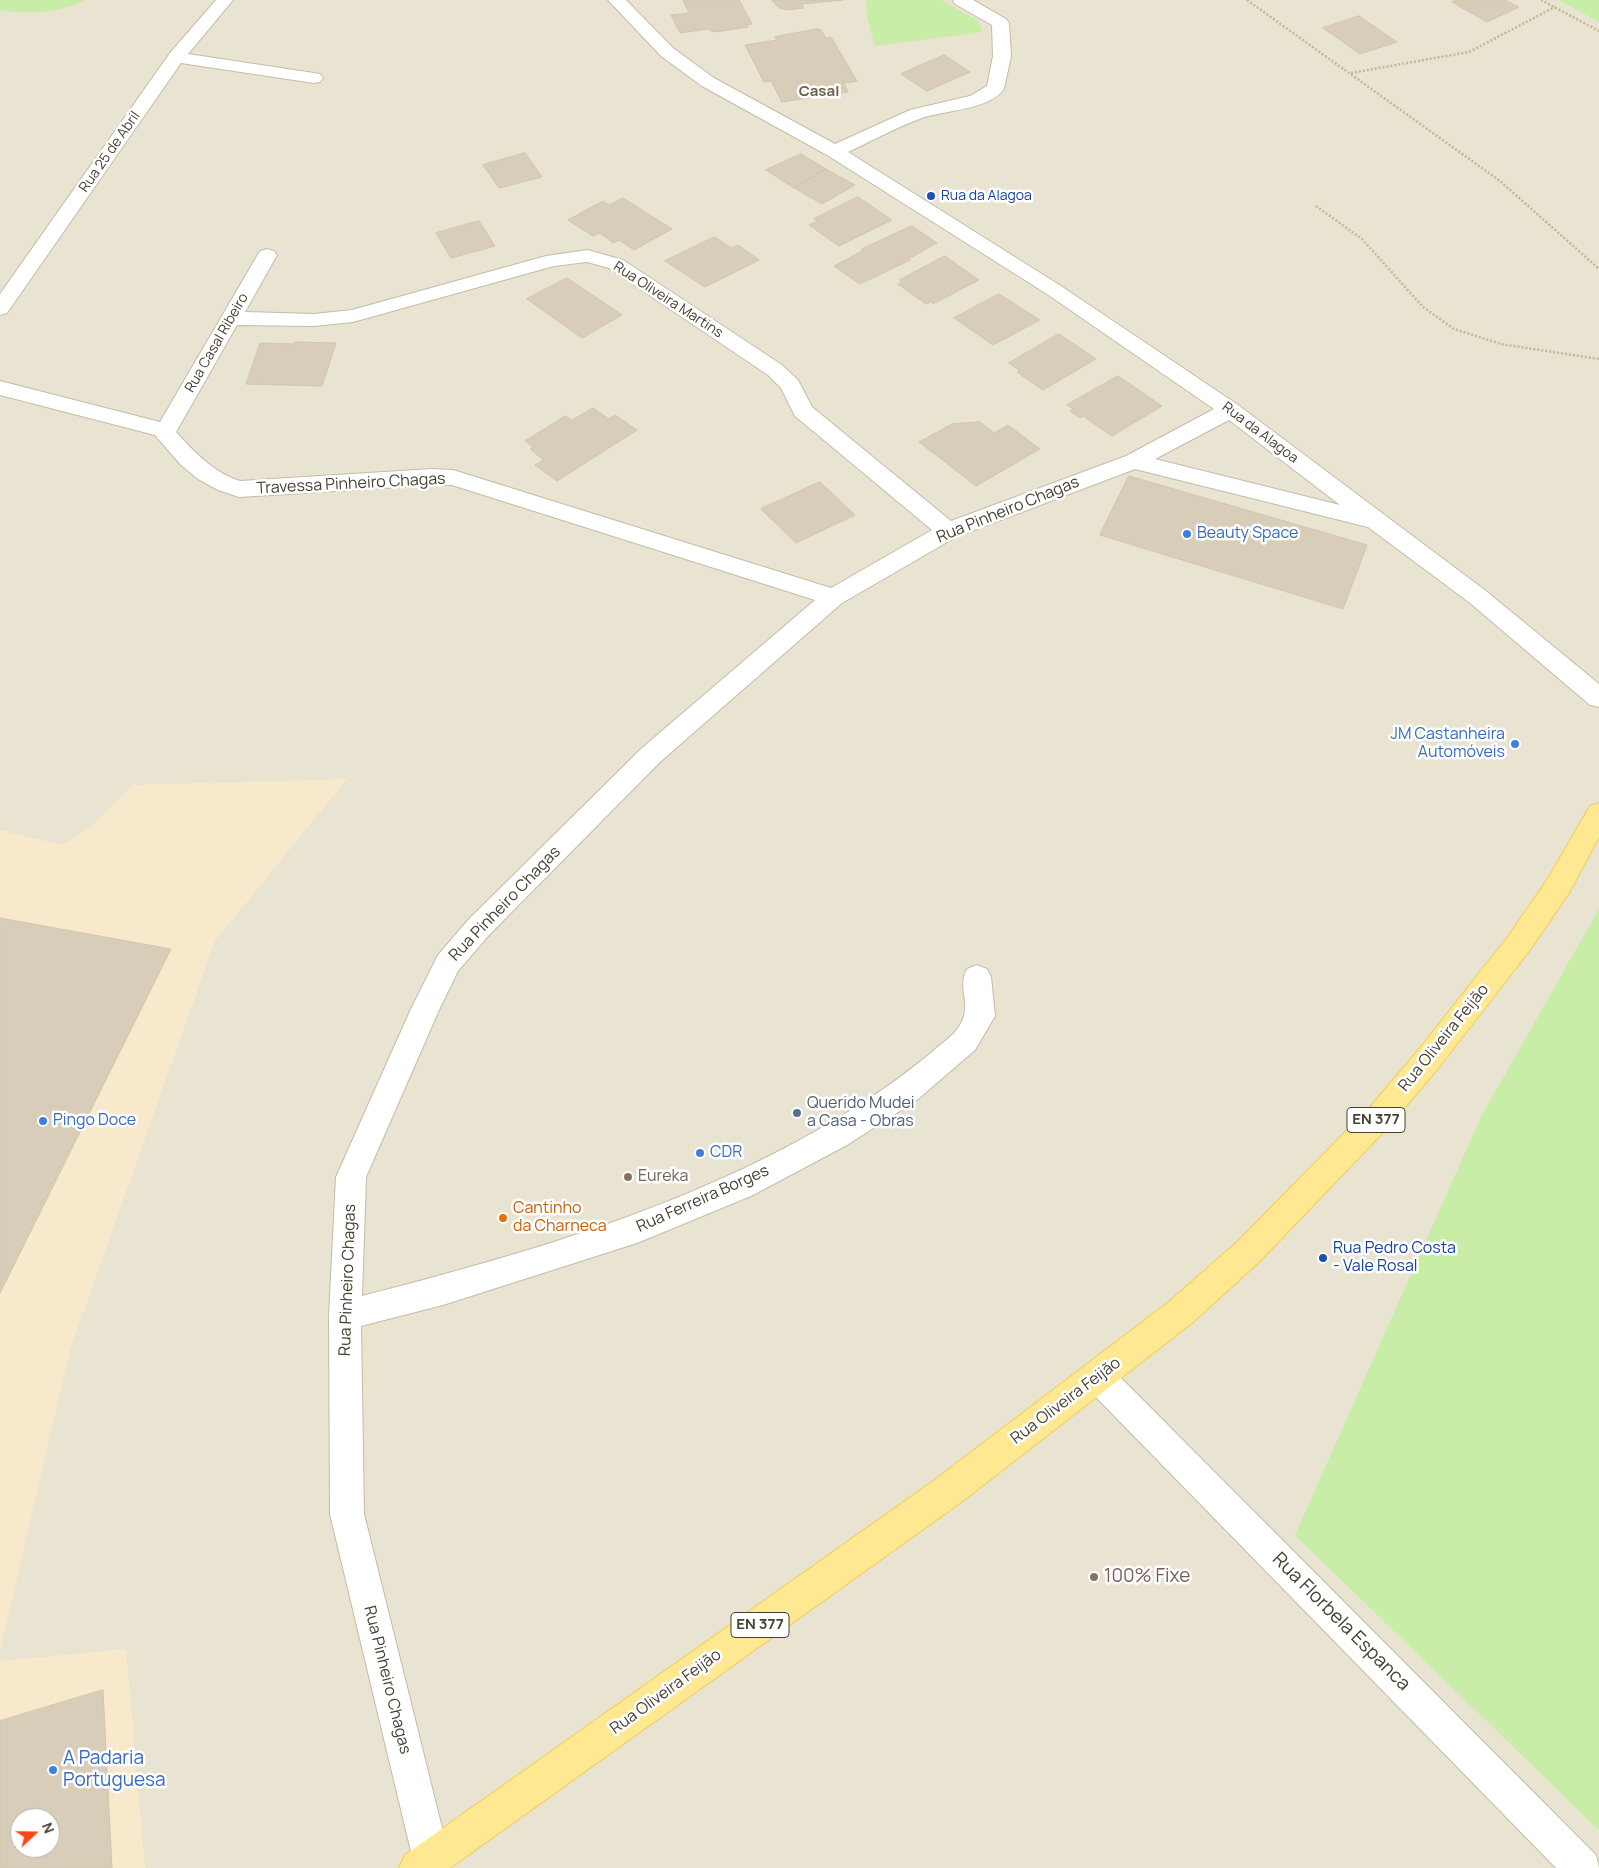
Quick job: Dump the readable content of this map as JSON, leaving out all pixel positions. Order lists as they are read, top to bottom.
{
  "streets": {
    "main road": ["Rua Oliveira Feijão", "EN 377"],
    "street": [
      "Rua 25 de Abril",
      "Rua Oliveira Martins",
      "Rua Casal Ribeiro",
      "Rua da Alagoa",
      "Travessa Pinheiro Chagas",
      "Rua Pinheiro Chagas",
      "Rua Ferreira Borges",
      "Rua Florbela Espanca"
    ]
  },
  "crossings": [
    ["Rua Oliveira Martins", "Rua Casal Ribeiro"],
    ["Rua Oliveira Martins", "Rua Pinheiro Chagas"],
    ["Rua Casal Ribeiro", "Travessa Pinheiro Chagas"],
    ["Rua da Alagoa", "Rua Pinheiro Chagas"],
    ["Travessa Pinheiro Chagas", "Rua Pinheiro Chagas"],
    ["Rua Pinheiro Chagas", "Rua Oliveira Feijão"],
    ["Rua Pinheiro Chagas", "Rua Ferreira Borges"],
    ["Rua Oliveira Feijão", "Rua Florbela Espanca"]
  ],
  "districts": ["Casal"],
  "places": [
    "Rua da Alagoa",
    "Beauty Space",
    "JM Castanheira Automóveis",
    "Querido Mudei a Casa - Obras",
    "Pingo Doce",
    "CDR",
    "Eureka",
    "Cantinho da Charneca",
    "Rua Pedro Costa - Vale Rosal",
    "100% Fixe",
    "A Padaria Portuguesa"
  ],
  "north": "right"
}
